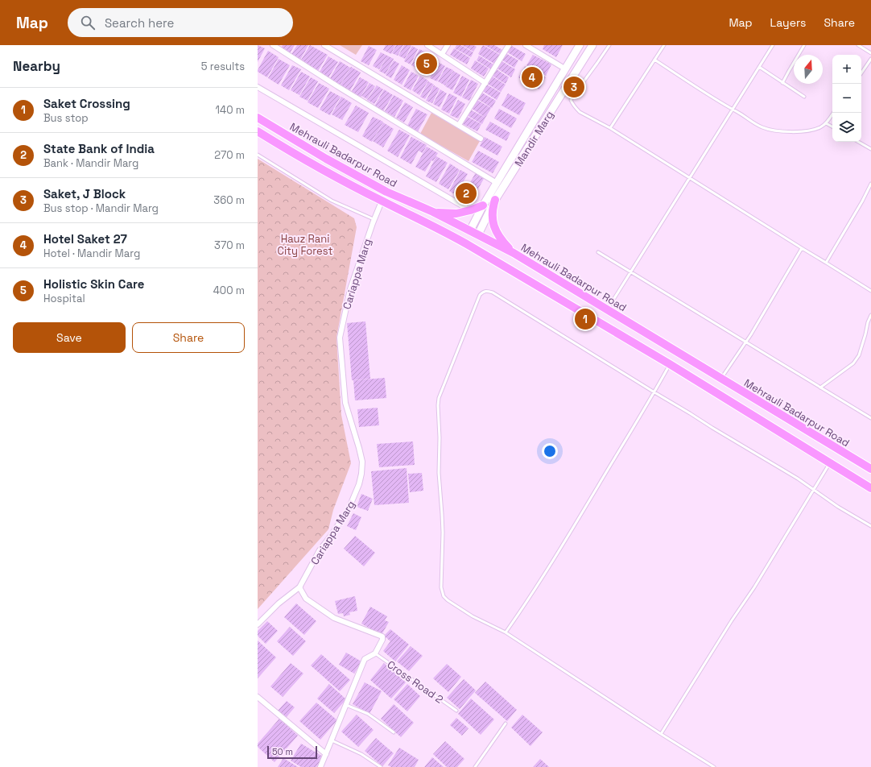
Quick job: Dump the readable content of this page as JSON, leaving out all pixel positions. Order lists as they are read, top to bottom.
{
  "streets": {
    "main road": ["Mandir Marg", "Mehrauli Badarpur Road"],
    "street": ["Cariappa Marg"],
    "lane": ["Cross Road 2"]
  },
  "crossings": [
    ["Mandir Marg", "Mehrauli Badarpur Road"],
    ["Mehrauli Badarpur Road", "Cariappa Marg"]
  ],
  "parks": ["Hauz Rani City Forest"],
  "scale_bar": "50 m",
  "north": "top",
  "page": {
    "header": "Map",
    "search": "Search here",
    "nav": ["Map", "Layers", "Share"],
    "heading": ["Nearby", "5 results"],
    "pins": [
      "5",
      "4",
      "3",
      "2",
      "1"
    ],
    "map_buttons": ["+", "−"],
    "list": [
      {
        "mark": "1",
        "name": "Saket Crossing",
        "note": "Bus stop",
        "value": "140 m"
      },
      {
        "mark": "2",
        "name": "State Bank of India",
        "note": "Bank · Mandir Marg",
        "value": "270 m"
      },
      {
        "mark": "3",
        "name": "Saket, J Block",
        "note": "Bus stop · Mandir Marg",
        "value": "360 m"
      },
      {
        "mark": "4",
        "name": "Hotel Saket 27",
        "note": "Hotel · Mandir Marg",
        "value": "370 m"
      },
      {
        "mark": "5",
        "name": "Holistic Skin Care",
        "note": "Hospital",
        "value": "400 m"
      }
    ],
    "buttons": ["Save", "Share"],
    "scale": "50 m"
  }
}
